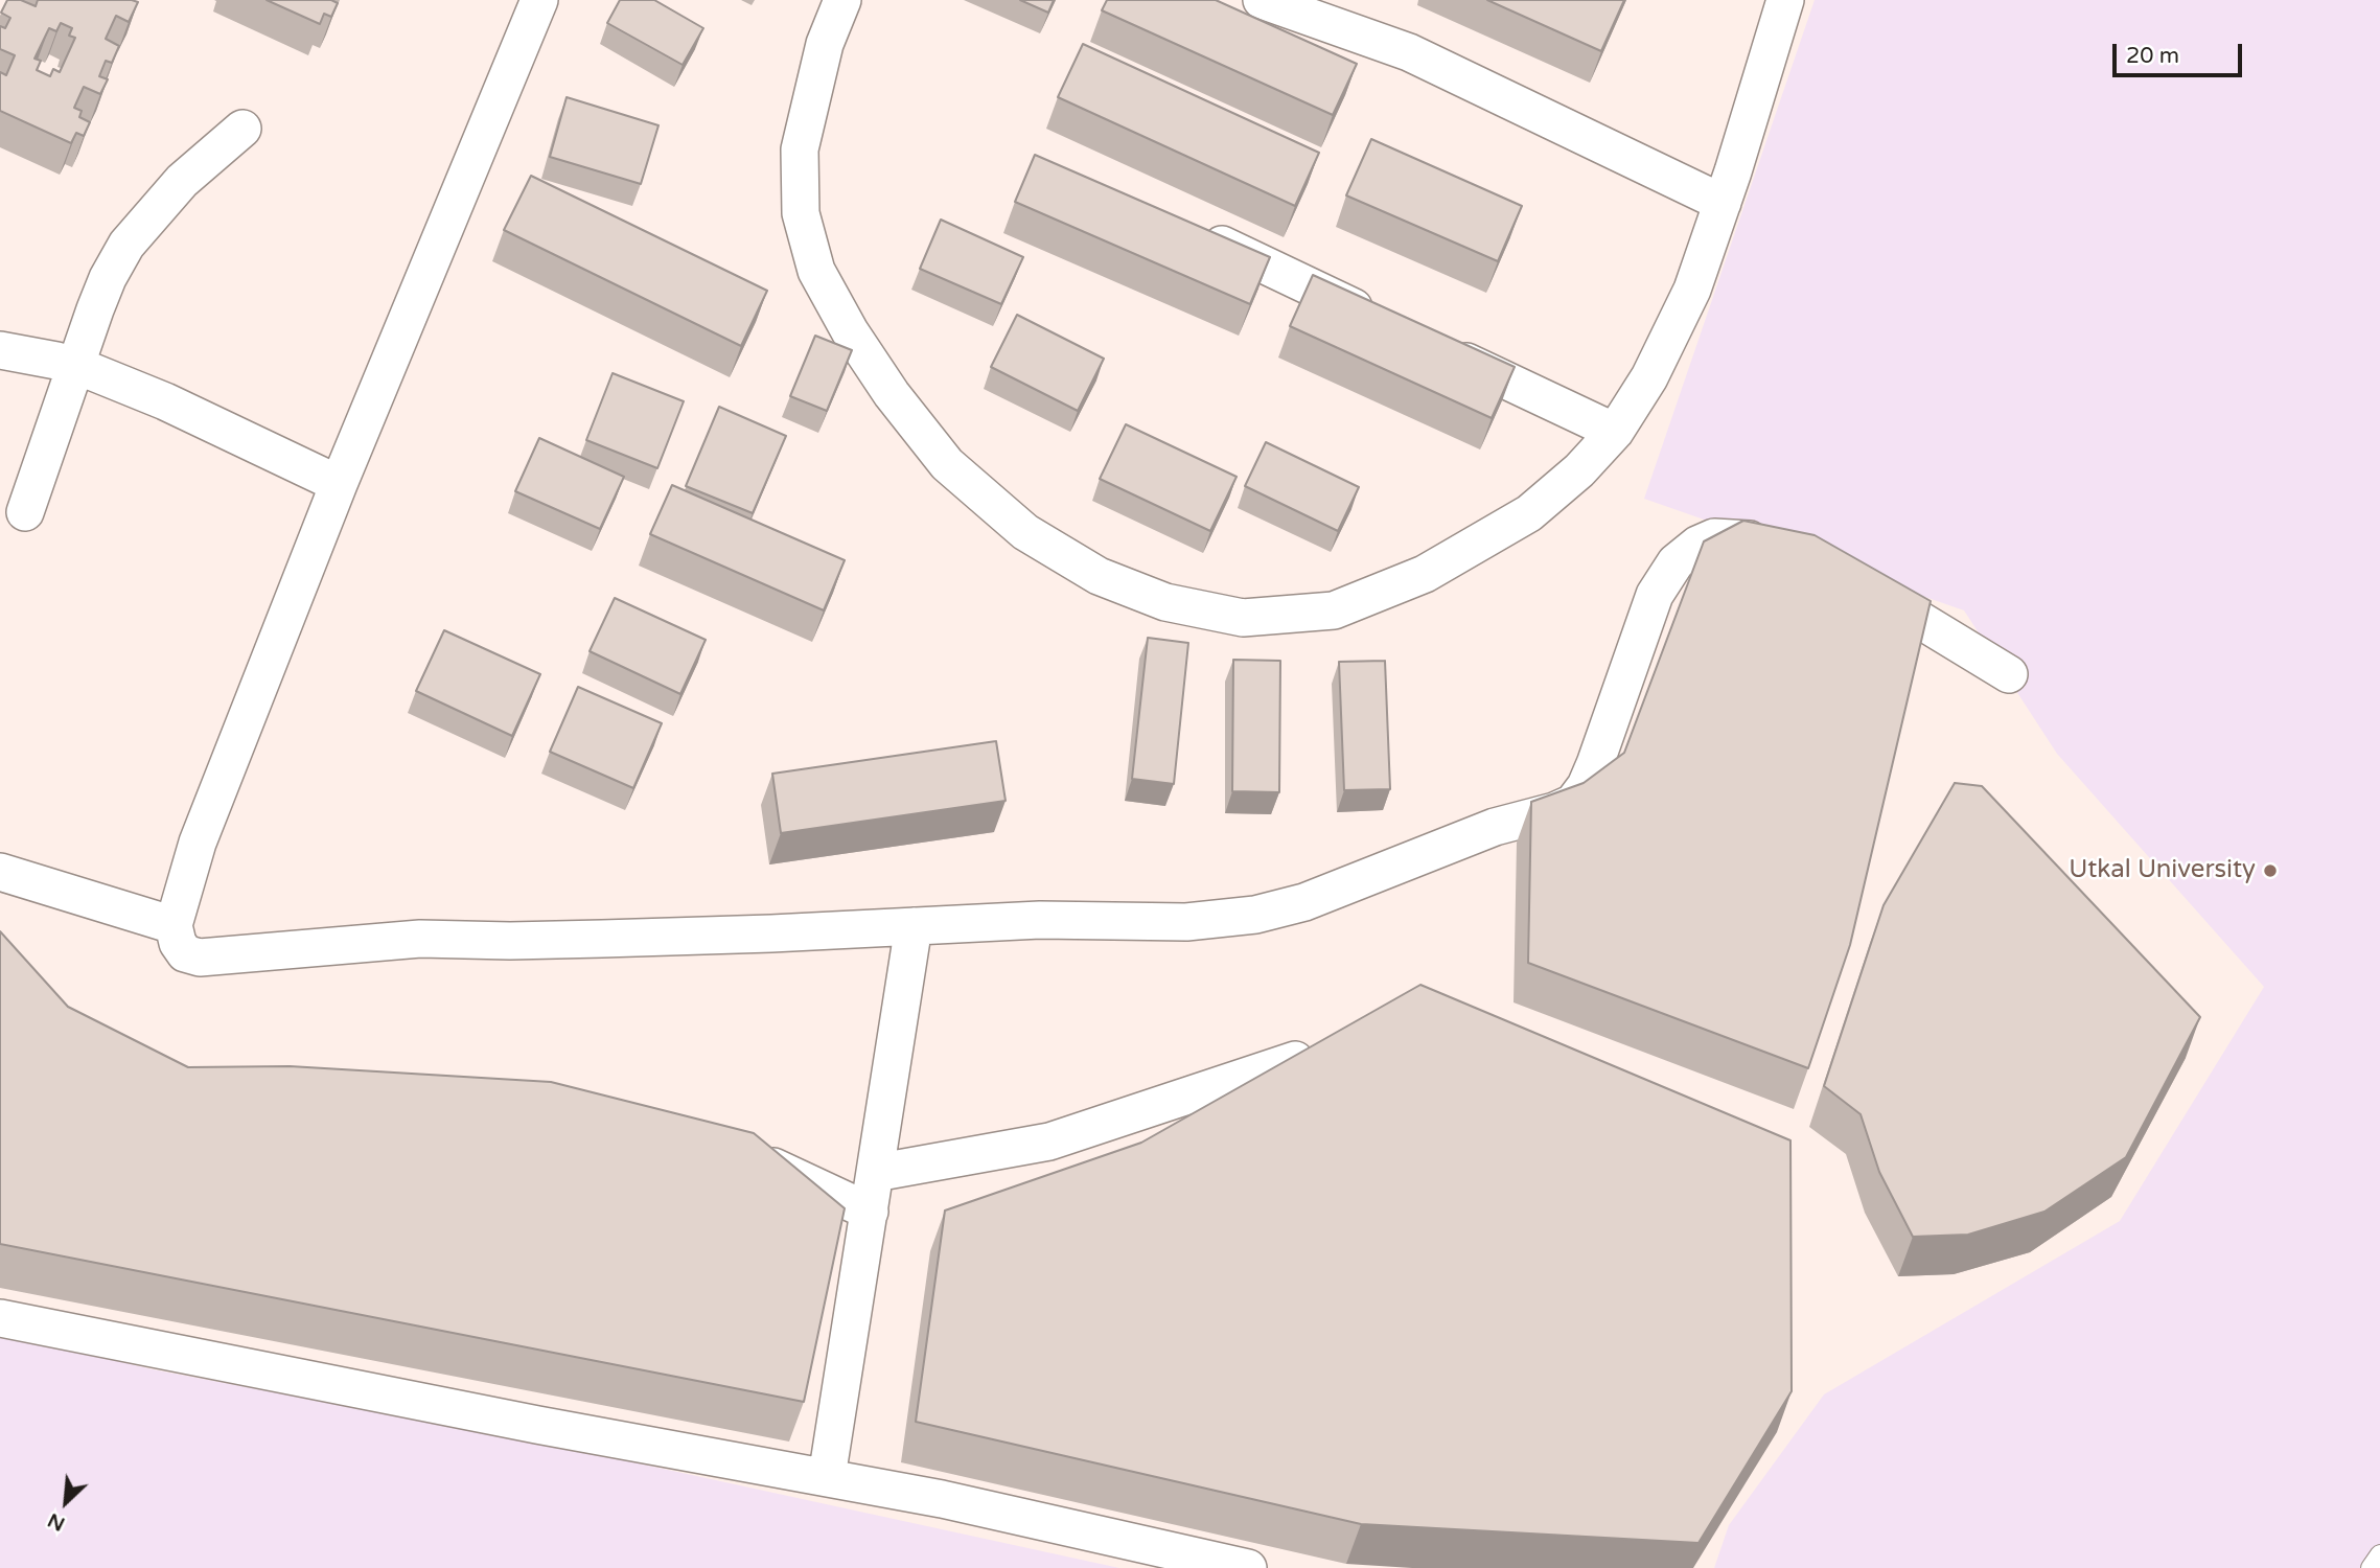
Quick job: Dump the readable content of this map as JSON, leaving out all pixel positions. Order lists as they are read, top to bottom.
{
  "places": ["Utkal University"],
  "scale_bar": "20 m",
  "north": "bottom left"
}
